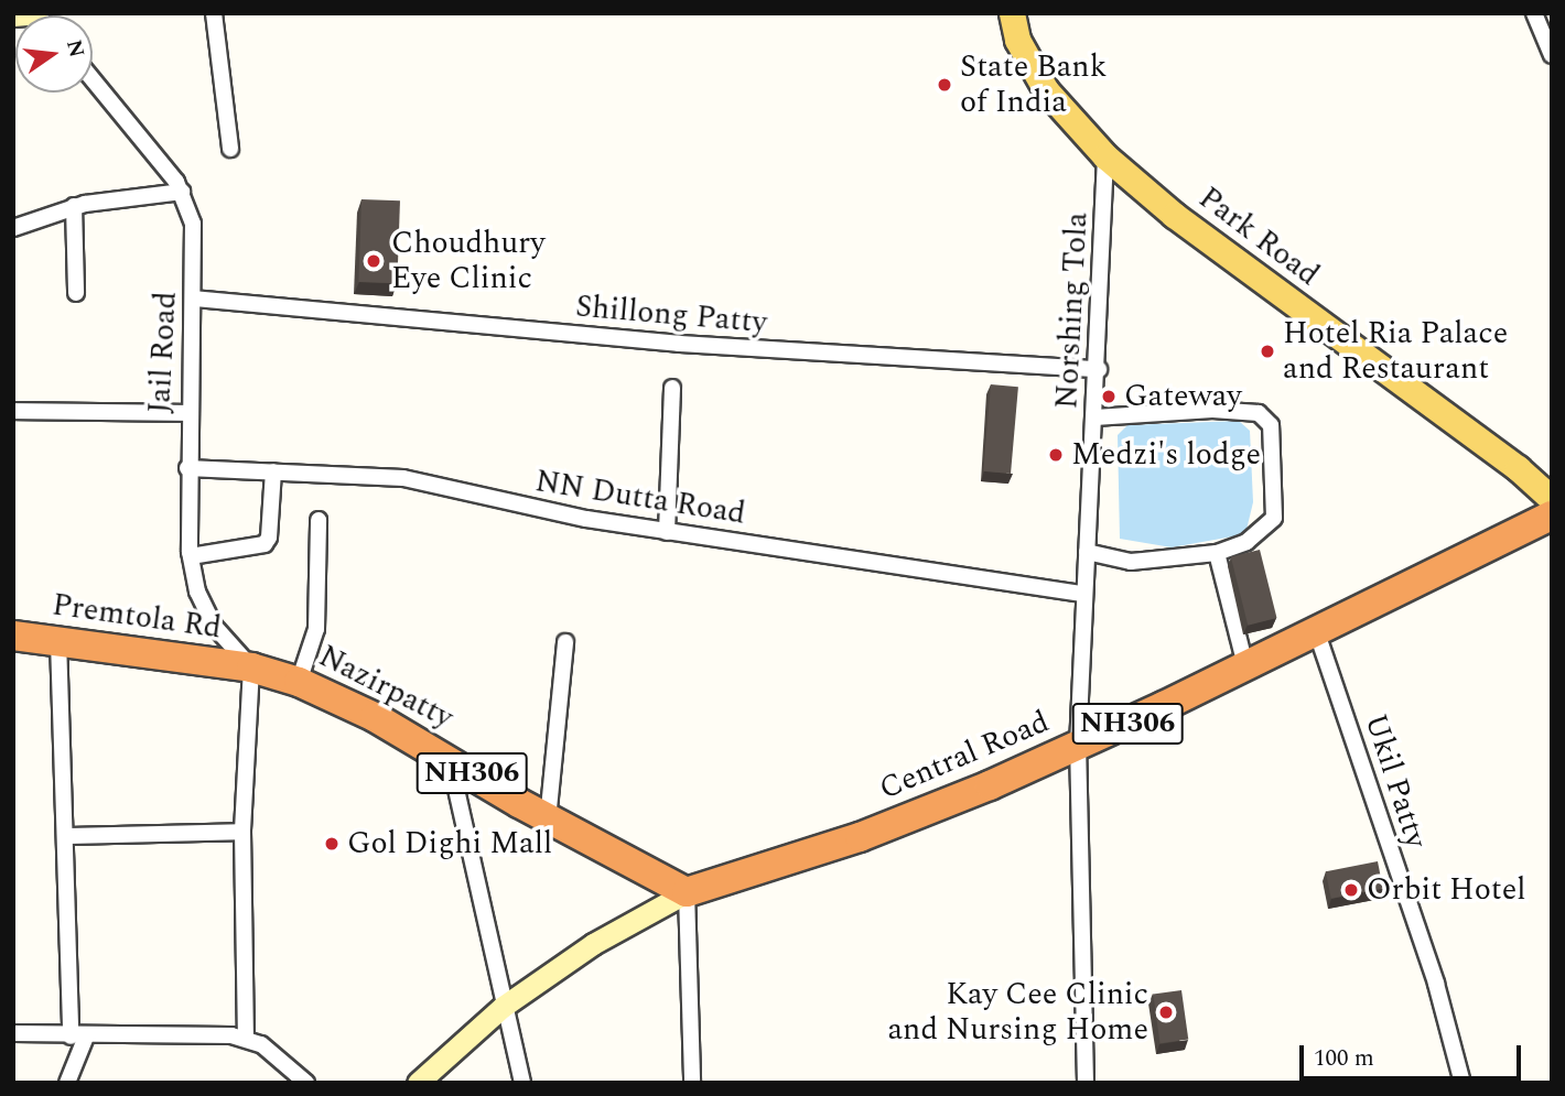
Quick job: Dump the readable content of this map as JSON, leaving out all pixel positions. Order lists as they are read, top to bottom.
{
  "streets": {
    "highway": [
      "Premtola Rd",
      "Nazirpatty",
      "NH306",
      "Central Road"
    ],
    "main road": ["Park Road"],
    "street": [
      "Norshing Tola",
      "Shillong Patty",
      "Jail Road",
      "NN Dutta Road",
      "Ukil Patty"
    ]
  },
  "crossings": [
    ["Park Road", "Norshing Tola"],
    ["Norshing Tola", "Shillong Patty"],
    ["Norshing Tola", "NN Dutta Road"],
    ["Norshing Tola", "Central Road"],
    ["Shillong Patty", "Jail Road"],
    ["Jail Road", "NN Dutta Road"],
    ["Jail Road", "Premtola Rd"],
    ["Jail Road", "Nazirpatty"],
    ["Premtola Rd", "Nazirpatty"],
    ["Nazirpatty", "Central Road"],
    ["Central Road", "Ukil Patty"]
  ],
  "places": [
    "State Bank of India",
    "Choudhury Eye Clinic",
    "Hotel Ria Palace and Restaurant",
    "Gateway",
    "Medzi's lodge",
    "Gol Dighi Mall",
    "Orbit Hotel",
    "Kay Cee Clinic and Nursing Home"
  ],
  "scale_bar": "100 m",
  "north": "right"
}
